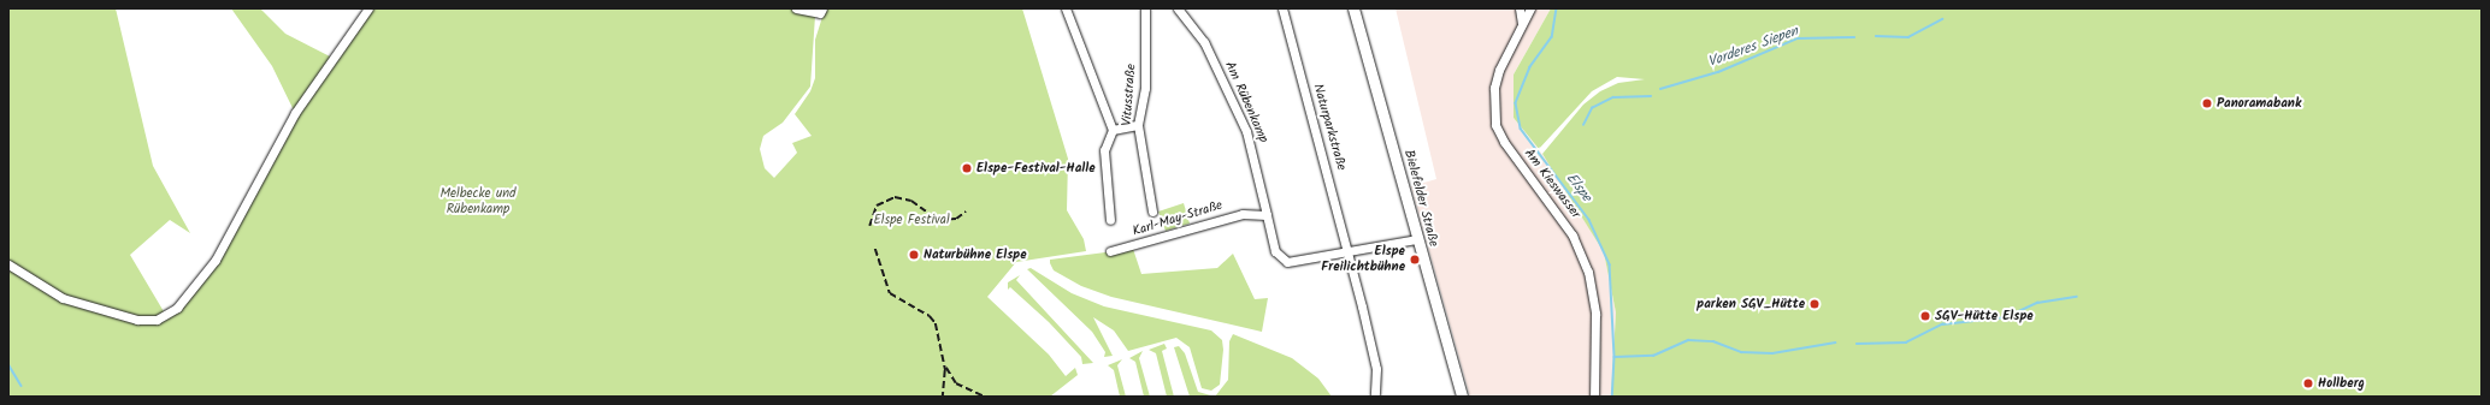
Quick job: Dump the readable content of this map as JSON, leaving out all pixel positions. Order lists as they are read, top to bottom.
{
  "streets": {
    "main road": ["Bielefelder Straße"],
    "street": [
      "Vitusstraße",
      "Am Rübenkamp",
      "Naturparkstraße",
      "Am Kieswasser",
      "Karl-May-Straße"
    ]
  },
  "crossings": [
    ["Am Rübenkamp", "Karl-May-Straße"]
  ],
  "water": ["Vorderes Siepen", "Elspe"],
  "parks": ["Melbecke und Rübenkamp", "Elspe Festival"],
  "places": [
    "Panoramabank",
    "Elspe-Festival-Halle",
    "Naturbühne Elspe",
    "Elspe Freilichtbühne",
    "parken SGV_Hütte",
    "SGV-Hütte Elspe",
    "Hollberg"
  ]
}
